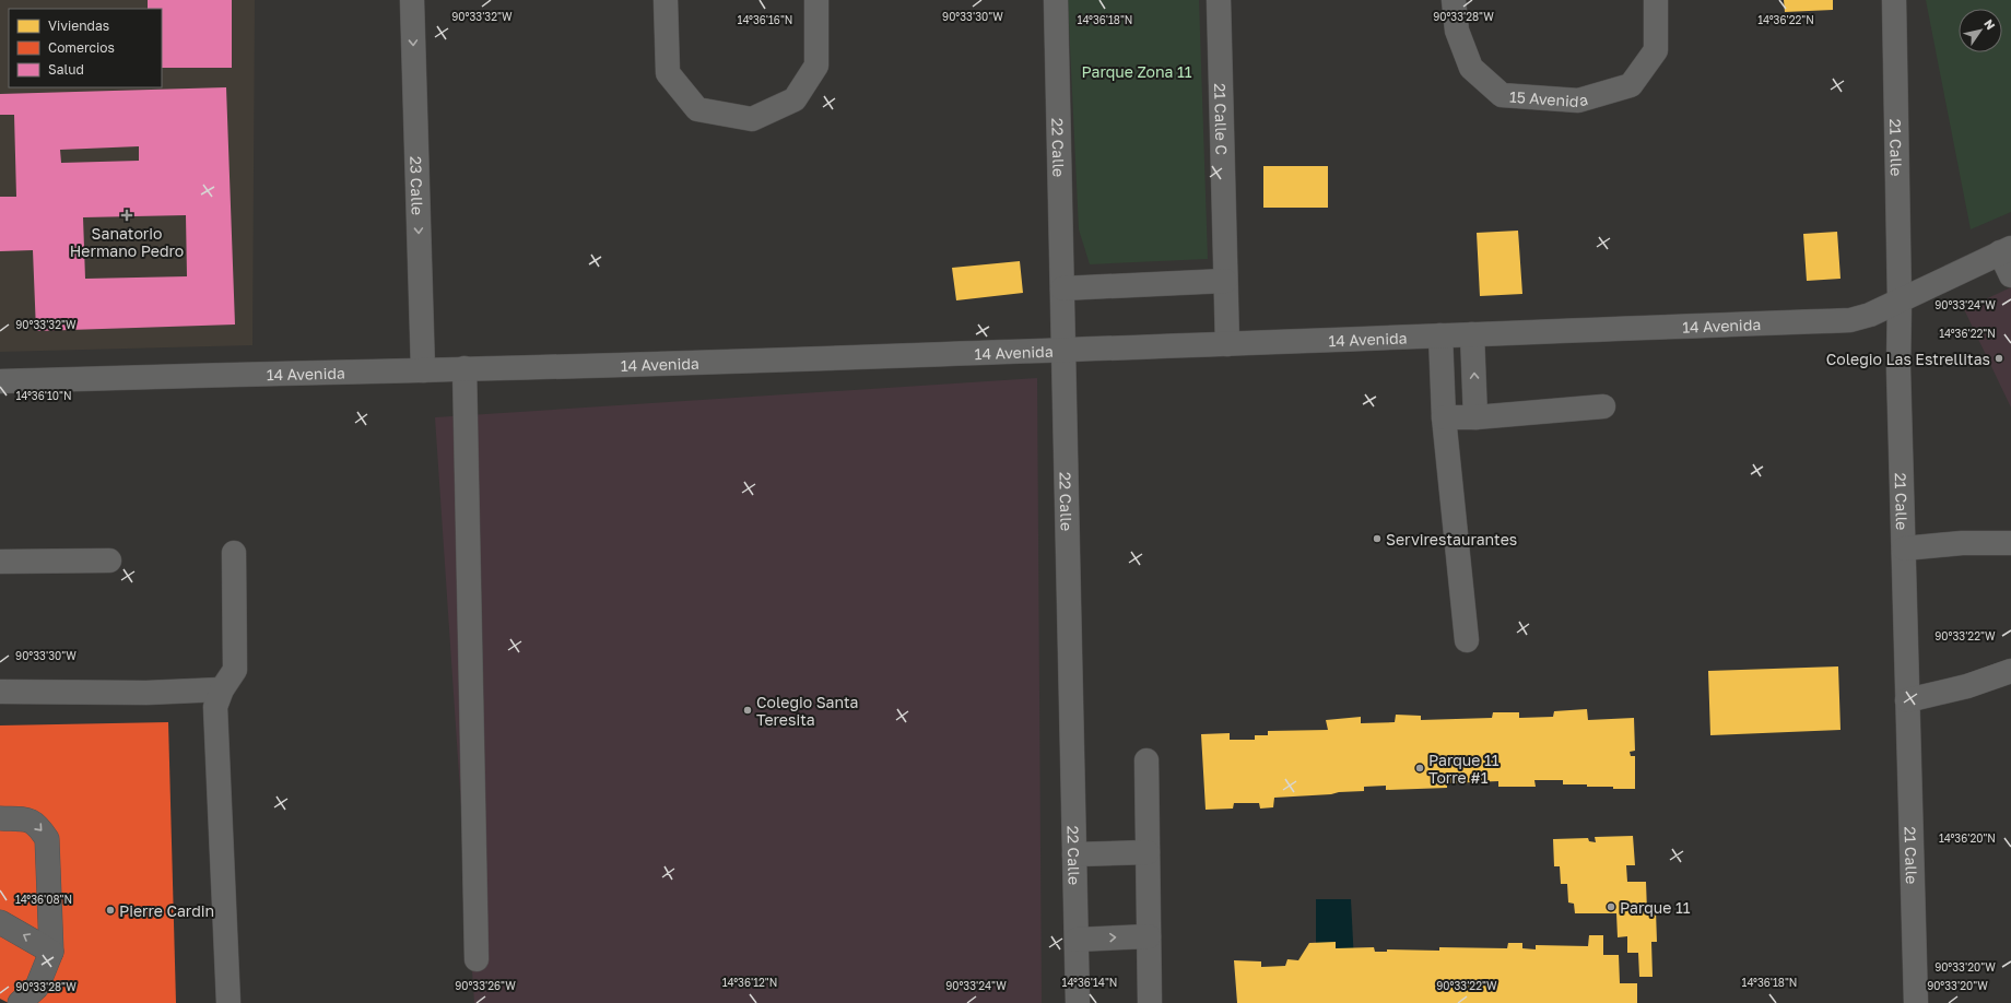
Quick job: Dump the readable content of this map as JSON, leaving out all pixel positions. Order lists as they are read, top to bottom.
{
  "streets": {
    "street": [
      "15 Avenida",
      "21 Calle C",
      "22 Calle",
      "21 Calle",
      "23 Calle",
      "14 Avenida"
    ]
  },
  "crossings": [
    ["21 Calle C", "14 Avenida"],
    ["22 Calle", "14 Avenida"],
    ["21 Calle", "14 Avenida"],
    ["23 Calle", "14 Avenida"]
  ],
  "one_way": ["23 Calle"],
  "parks": ["Parque Zona 11"],
  "places": {
    "health": ["Sanatorio Hermano Pedro"],
    "other": [
      "Colegio Las Estrellitas",
      "Servirestaurantes",
      "Colegio Santa Teresita",
      "Parque 11 Torre #1",
      "Parque 11",
      "Pierre Cardin"
    ]
  },
  "legend": ["Viviendas", "Comercios", "Salud"],
  "north": "top right",
  "coordinates": [
    "90°33'30\"W",
    "90°33'32\"W",
    "90°33'28\"W",
    "14°36'22\"N",
    "14°36'16\"N",
    "14°36'18\"N",
    "90°33'24\"W",
    "14°36'10\"N",
    "90°33'22\"W",
    "14°36'20\"N",
    "14°36'08\"N",
    "90°33'20\"W",
    "14°36'12\"N",
    "14°36'14\"N",
    "90°33'26\"W"
  ]
}
